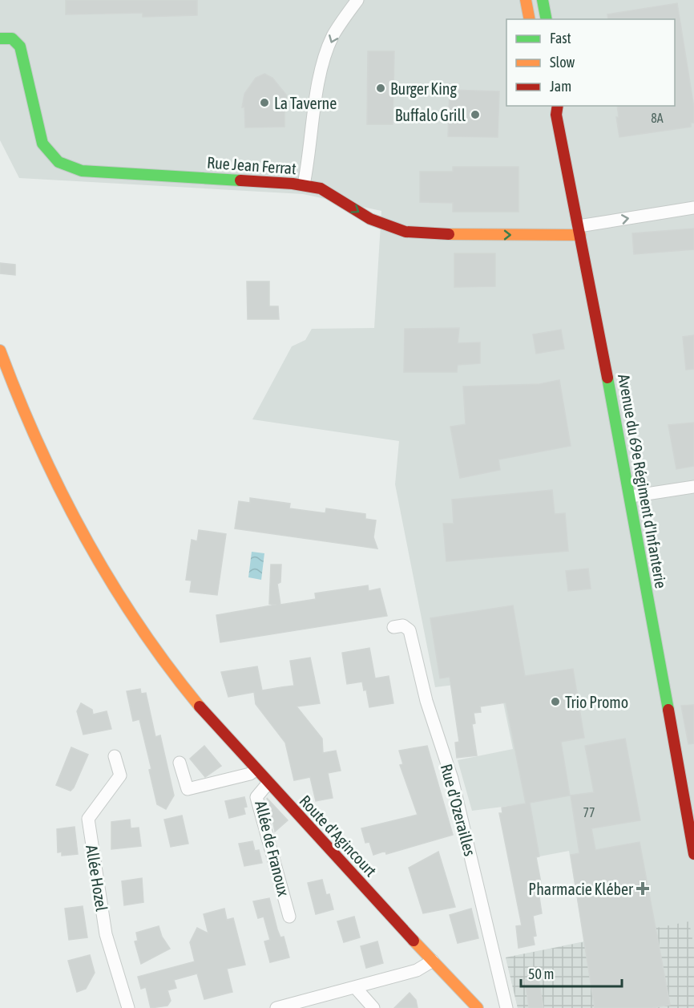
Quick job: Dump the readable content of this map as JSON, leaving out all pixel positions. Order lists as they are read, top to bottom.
{
  "streets": {
    "street": [
      "Rue Jean Ferrat",
      "Avenue du 69e Régiment d'Infanterie",
      "Rue d'Ozerailles",
      "Route d'Agincourt",
      "Allée de Franoux",
      "Allée Hozel"
    ]
  },
  "crossings": [
    ["Rue Jean Ferrat", "Avenue du 69e Régiment d'Infanterie"],
    ["Route d'Agincourt", "Allée de Franoux"]
  ],
  "one_way": ["Rue Jean Ferrat"],
  "places": {
    "other": [
      "Burger King",
      "La Taverne",
      "Buffalo Grill",
      "Trio Promo"
    ],
    "health": ["Pharmacie Kléber"]
  },
  "house_numbers": ["8A", "77"],
  "legend": ["Fast", "Slow", "Jam"],
  "scale_bar": "50 m"
}
